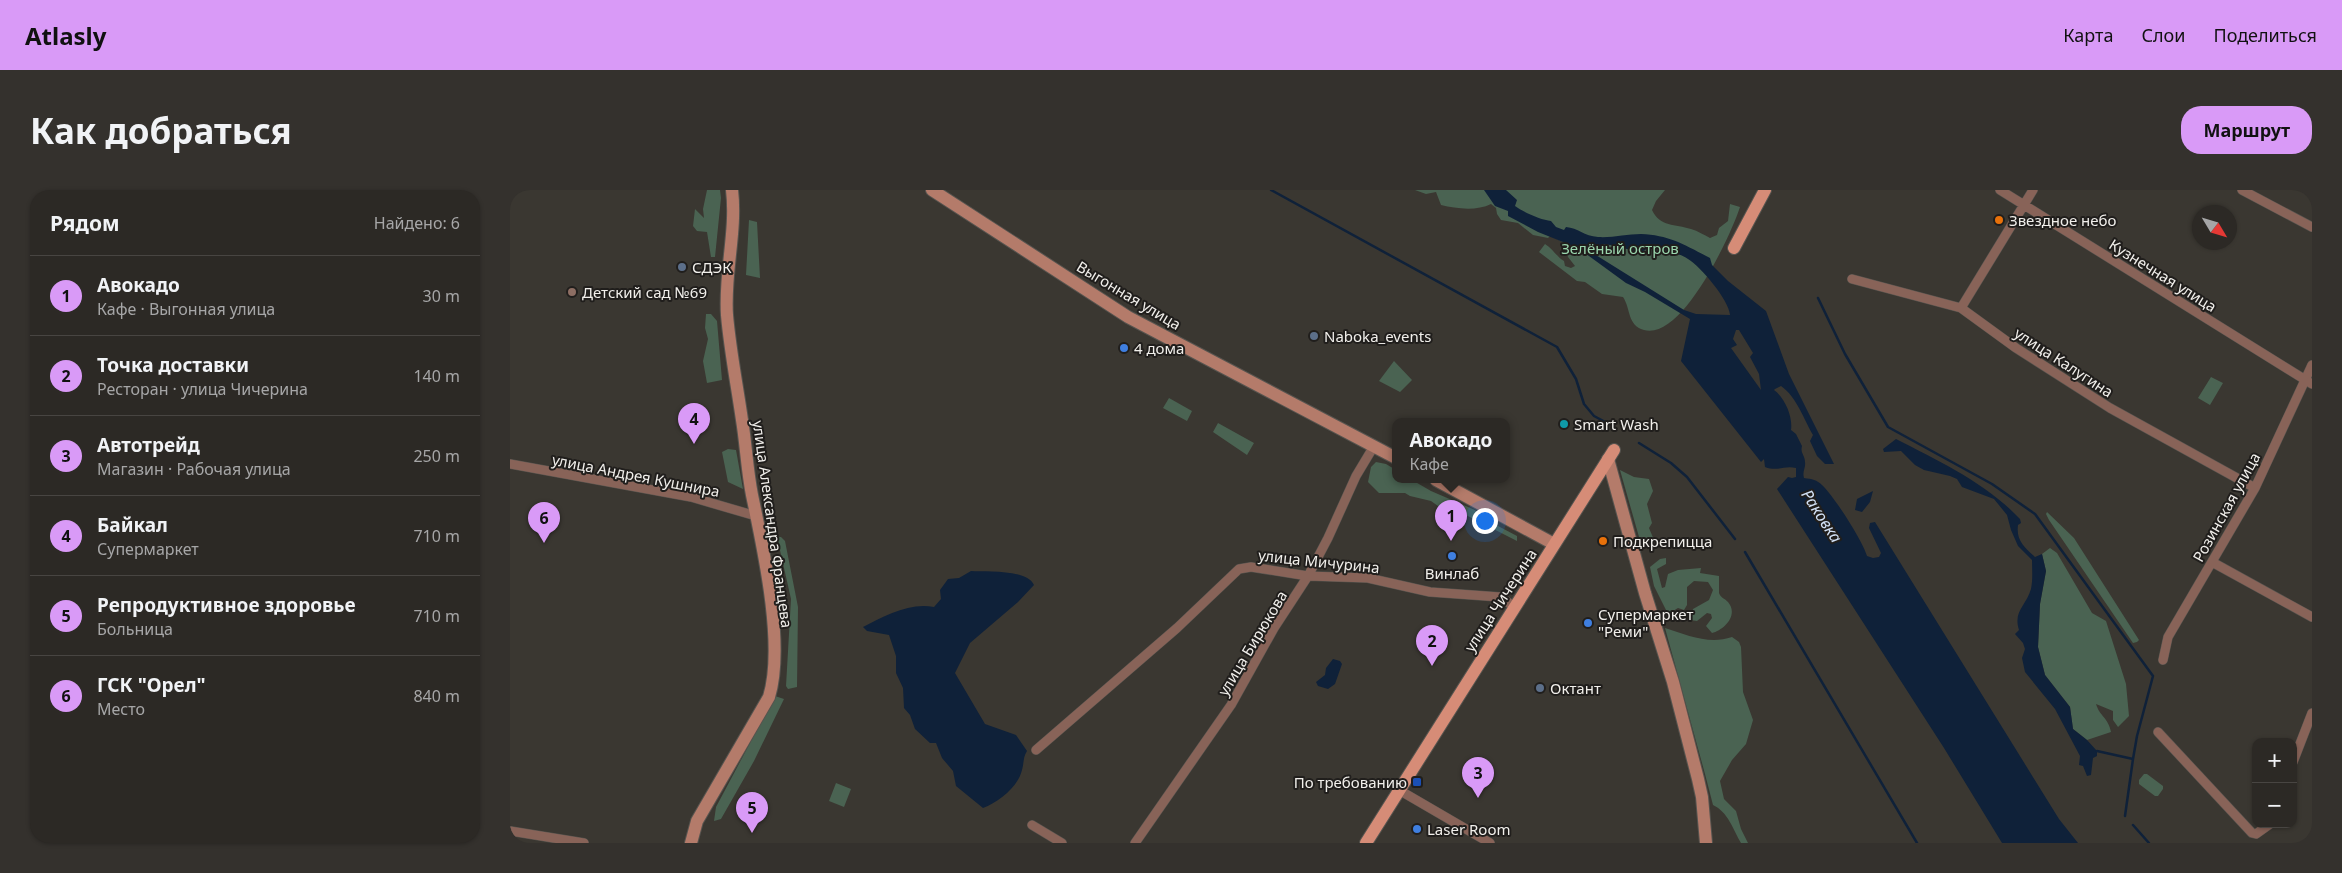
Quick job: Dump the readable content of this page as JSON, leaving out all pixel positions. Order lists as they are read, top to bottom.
{
  "streets": {
    "main road": ["улица Чичерина"],
    "street": [
      "Кузнечная улица",
      "Выгонная улица",
      "улица Калугина",
      "улица Андрея Кушнира",
      "Розинская улица",
      "улица Александра Францева",
      "улица Мичурина",
      "улица Бирюкова"
    ]
  },
  "crossings": [
    ["Кузнечная улица", "Розинская улица"],
    ["Выгонная улица", "улица Бирюкова"],
    ["улица Калугина", "Розинская улица"],
    ["улица Андрея Кушнира", "улица Александра Францева"],
    ["улица Мичурина", "улица Чичерина"],
    ["улица Мичурина", "улица Бирюкова"]
  ],
  "water": ["Раковка"],
  "parks": ["Зелёный остров"],
  "places": {
    "other": [
      "Звездное небо",
      "СДЭК",
      "Детский сад №69",
      "Naboka_events",
      "4 дома",
      "Smart Wash",
      "Подкрепицца",
      "Винлаб",
      "Супермаркет \"Реми\"",
      "Октант",
      "Laser Room"
    ],
    "transit": ["По требованию"]
  },
  "north": "bottom right",
  "page": {
    "header": "Atlasly",
    "nav": ["Карта", "Слои", "Поделиться"],
    "buttons": "Маршрут",
    "title": "Как добраться",
    "heading": ["Рядом", "Найдено: 6"],
    "list": [
      {
        "mark": "1",
        "name": "Авокадо",
        "note": "Кафе · Выгонная улица",
        "value": "30 m"
      },
      {
        "mark": "2",
        "name": "Точка доставки",
        "note": "Ресторан · улица Чичерина",
        "value": "140 m"
      },
      {
        "mark": "3",
        "name": "Автотрейд",
        "note": "Магазин · Рабочая улица",
        "value": "250 m"
      },
      {
        "mark": "4",
        "name": "Байкал",
        "note": "Супермаркет",
        "value": "710 m"
      },
      {
        "mark": "5",
        "name": "Репродуктивное здоровье",
        "note": "Больница",
        "value": "710 m"
      },
      {
        "mark": "6",
        "name": "ГСК \"Орел\"",
        "note": "Место",
        "value": "840 m"
      }
    ],
    "pins": [
      "4",
      "1",
      "6",
      "2",
      "3",
      "5"
    ],
    "popup": ["Авокадо", "Кафе"],
    "map_buttons": ["+", "−"]
  }
}
